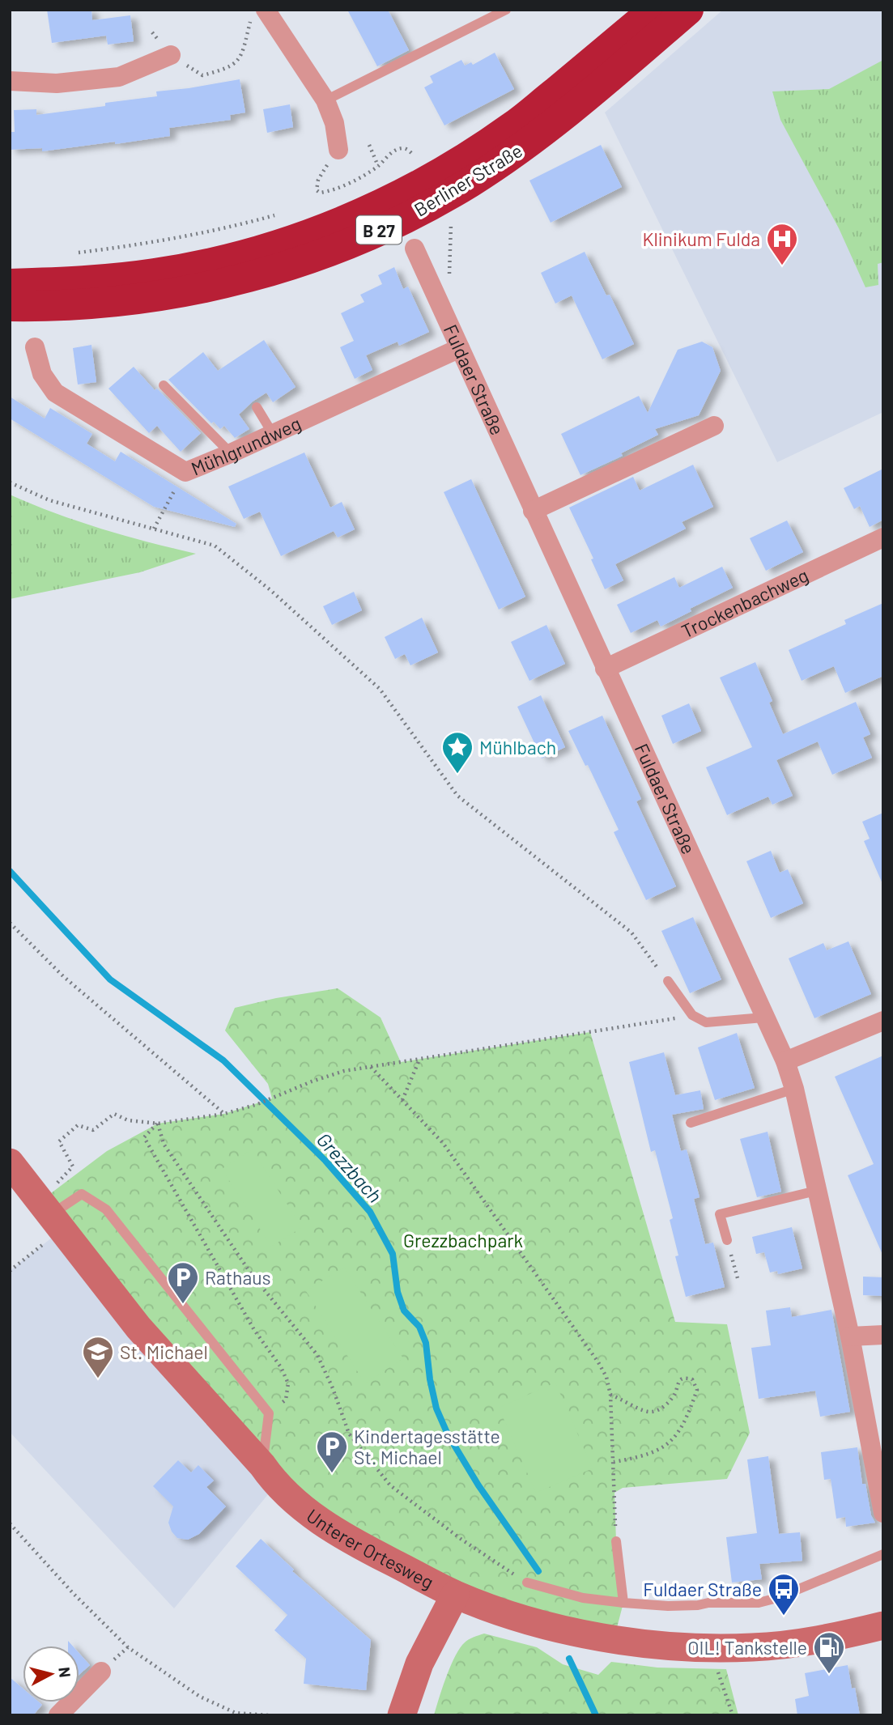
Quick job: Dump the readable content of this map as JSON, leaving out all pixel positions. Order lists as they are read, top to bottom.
{
  "streets": {
    "highway": ["Berliner Straße", "B 27"],
    "main road": ["Unterer Ortesweg"],
    "street": ["Fuldaer Straße", "Mühlgrundweg", "Trockenbachweg"]
  },
  "crossings": [
    ["Fuldaer Straße", "Mühlgrundweg"],
    ["Fuldaer Straße", "Trockenbachweg"]
  ],
  "water": ["Grezzbach"],
  "parks": ["Grezzbachpark"],
  "places": {
    "hospital": ["Klinikum Fulda"],
    "place": ["Mühlbach"],
    "parking": ["Rathaus", "Kindertagesstätte St. Michael"],
    "school or university": ["St. Michael"],
    "bus stop": ["Fuldaer Straße"],
    "fuel station": ["OIL! Tankstelle"]
  },
  "north": "right"
}
